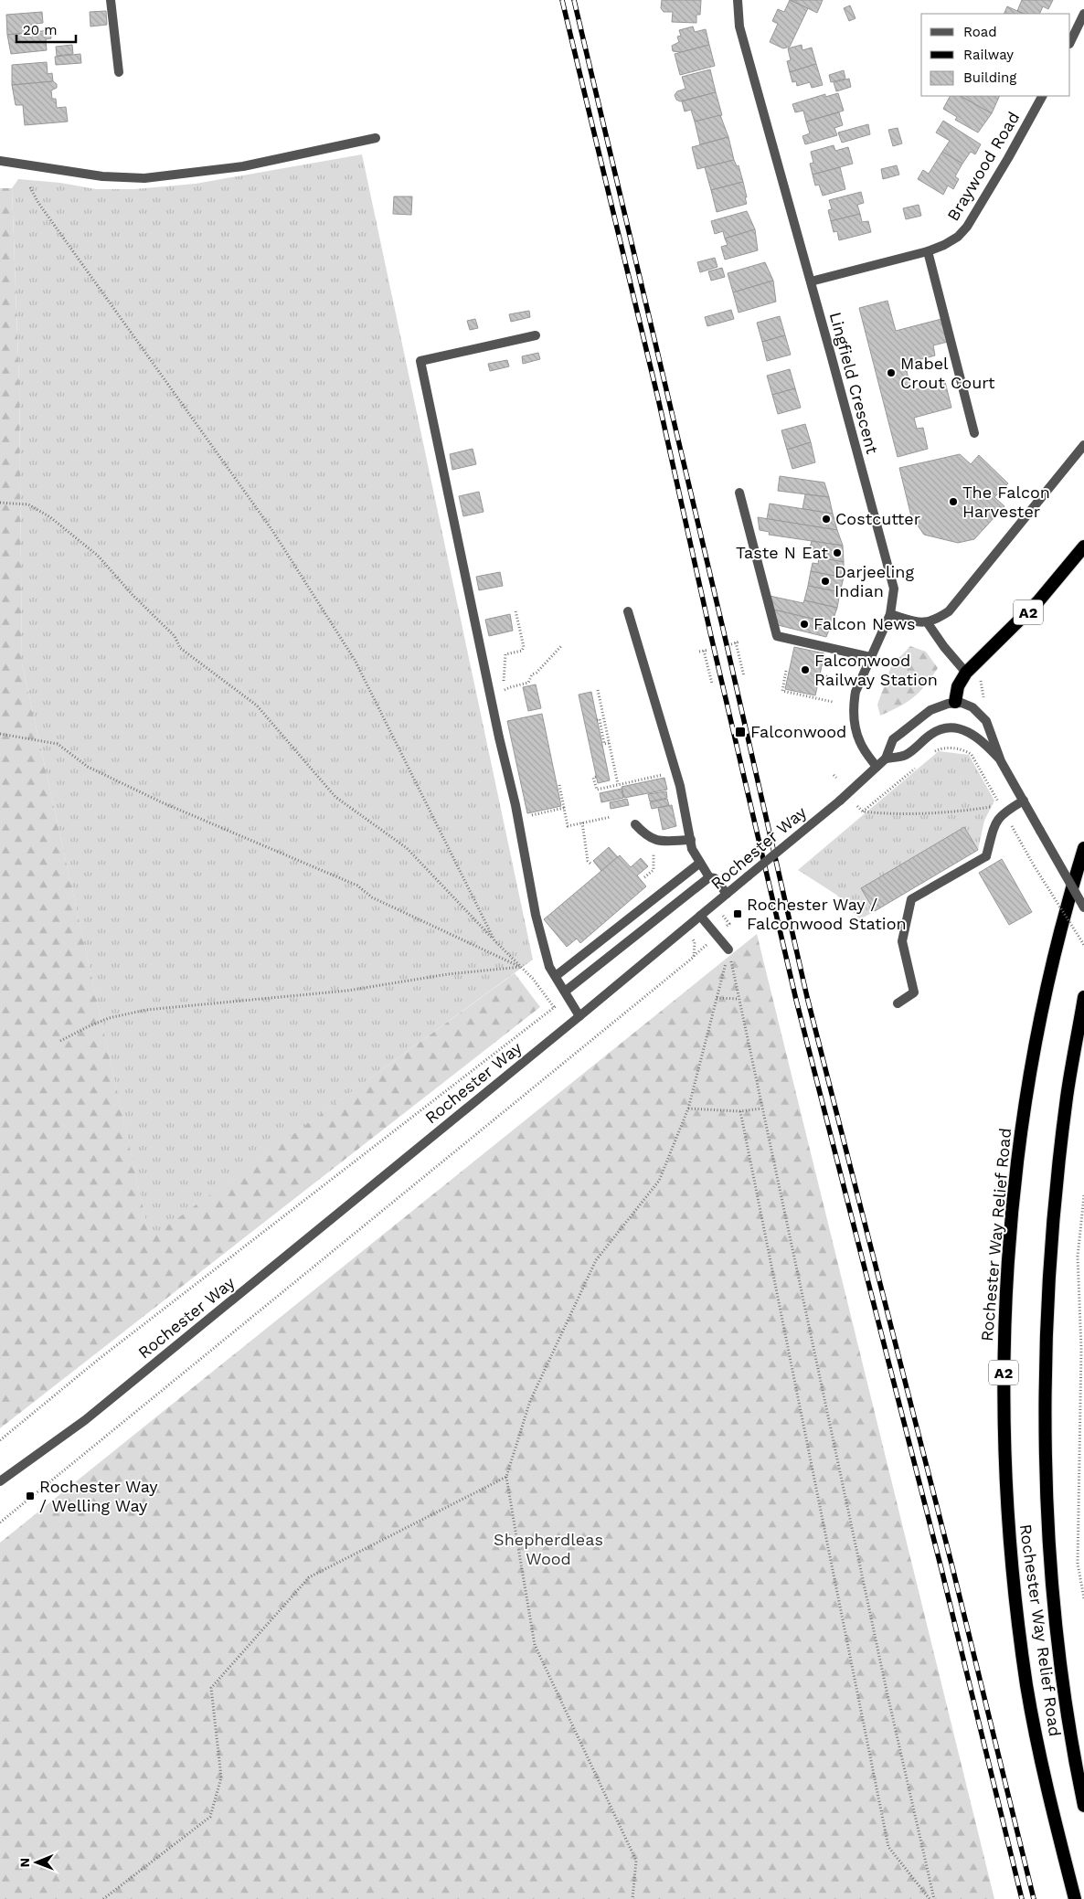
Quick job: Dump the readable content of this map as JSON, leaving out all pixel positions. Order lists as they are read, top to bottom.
{
  "streets": {
    "highway": ["A2", "Rochester Way Relief Road"],
    "street": ["Braywood Road", "Lingfield Crescent", "Rochester Way"]
  },
  "crossings": [
    ["Braywood Road", "Lingfield Crescent"],
    ["Lingfield Crescent", "Rochester Way"]
  ],
  "parks": ["Shepherdleas Wood"],
  "places": {
    "other": [
      "Mabel Crout Court",
      "The Falcon Harvester",
      "Costcutter",
      "Taste N Eat",
      "Darjeeling Indian",
      "Falcon News",
      "Falconwood Railway Station"
    ],
    "transit": ["Falconwood", "Rochester Way / Falconwood Station", "Rochester Way / Welling Way"]
  },
  "legend": ["Road", "Railway", "Building"],
  "scale_bar": "20 m",
  "north": "left"
}
